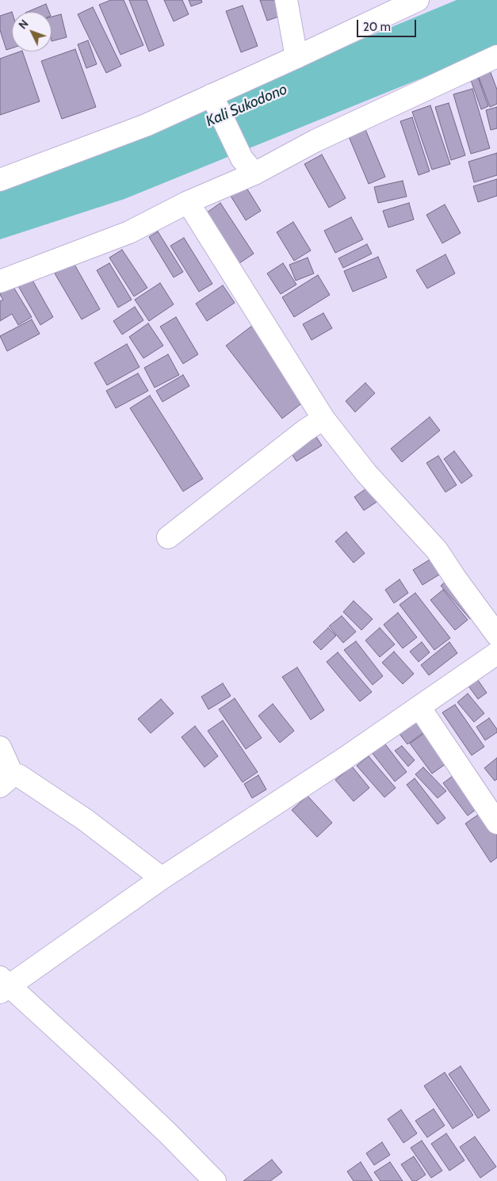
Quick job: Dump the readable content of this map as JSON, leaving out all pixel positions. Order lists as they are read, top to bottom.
{
  "water": ["Kali Sukodono"],
  "scale_bar": "20 m",
  "north": "top left"
}
